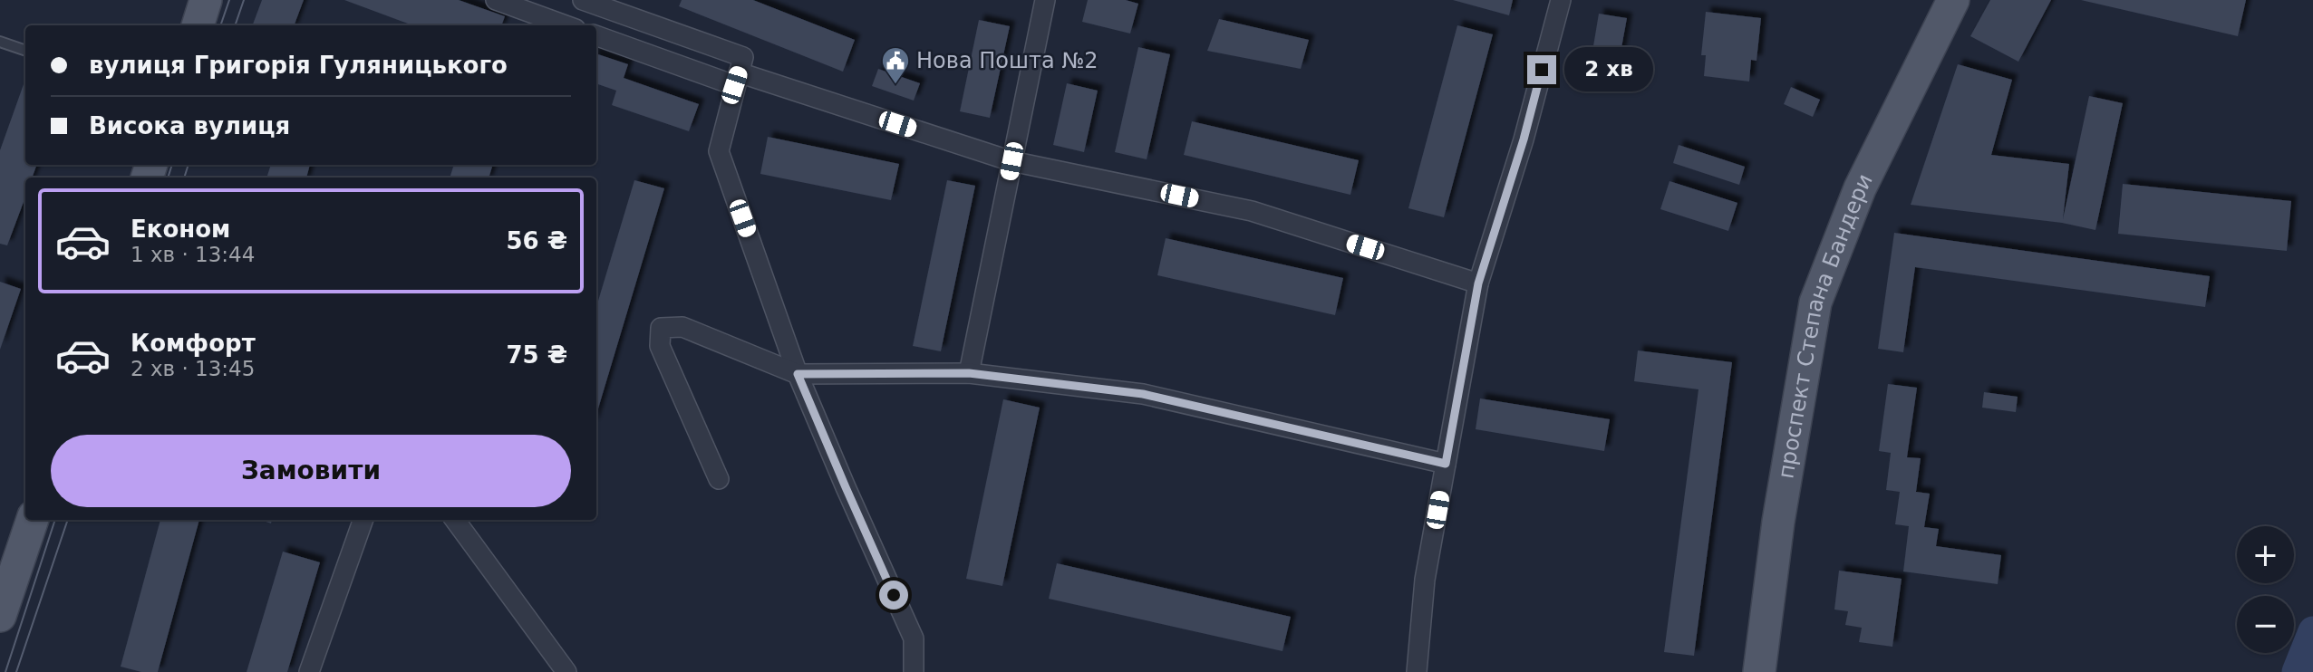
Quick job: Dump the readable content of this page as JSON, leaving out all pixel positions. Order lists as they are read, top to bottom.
{
  "streets": {
    "main road": ["проспект Степана Бандери"]
  },
  "places": {
    "public building": ["Нова Пошта №2"]
  },
  "page": {
    "banner": ["вулиця Григорія Гуляницького", "Висока вулиця"],
    "bubble": "2 хв",
    "list": [
      {
        "name": "Економ",
        "note": "1 хв · 13:44",
        "value": "56 ₴"
      },
      {
        "name": "Комфорт",
        "note": "2 хв · 13:45",
        "value": "75 ₴"
      }
    ],
    "buttons": "Замовити",
    "map_buttons": ["+", "−"]
  }
}
